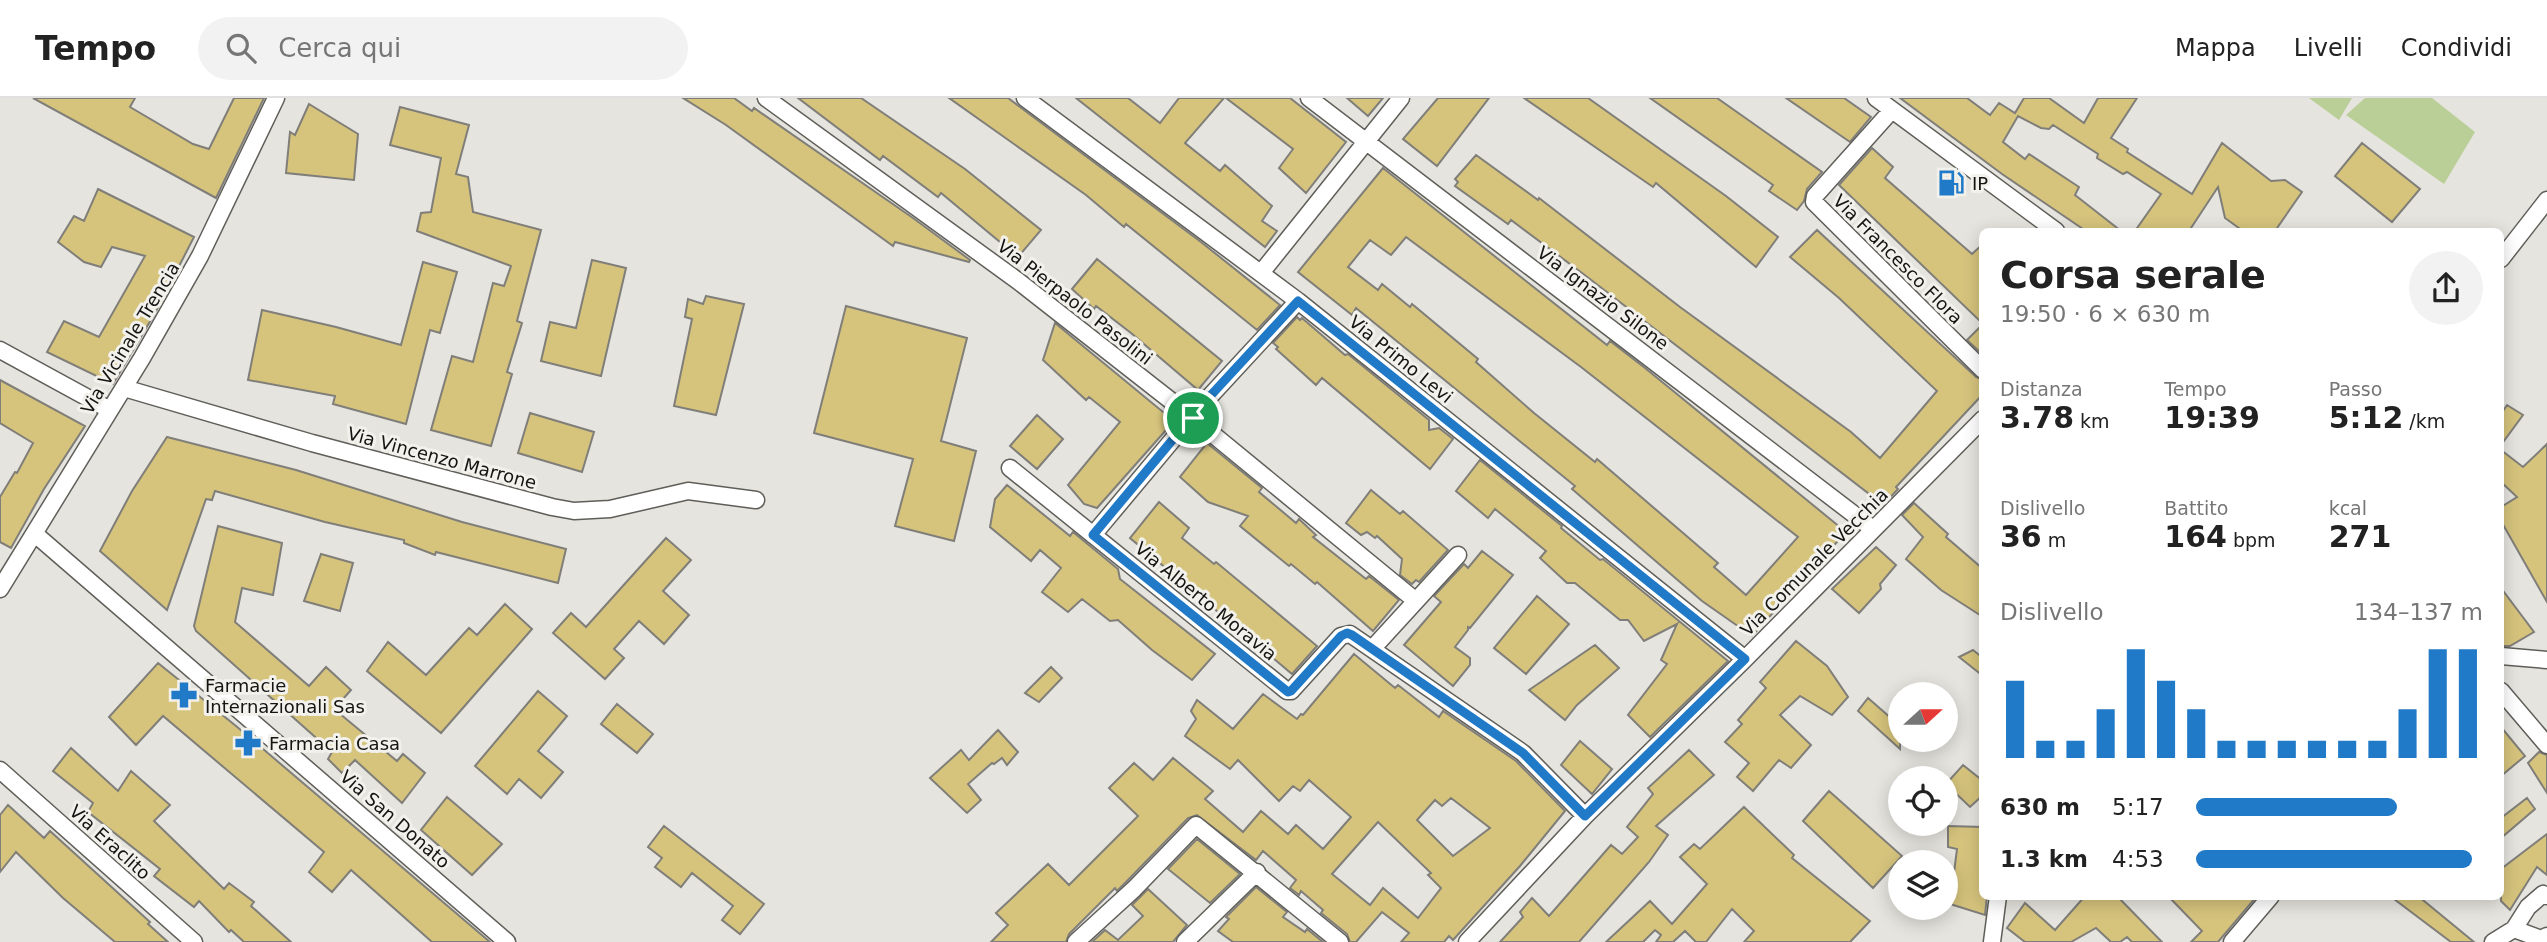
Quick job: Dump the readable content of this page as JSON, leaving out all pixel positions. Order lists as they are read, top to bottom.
{
  "streets": {
    "street": [
      "Via Francesco Flora",
      "Via Ignazio Silone",
      "Via Pierpaolo Pasolini",
      "Via Vicinale Trencia",
      "Via Primo Levi",
      "Via Vincenzo Marrone",
      "Via Comunale Vecchia",
      "Via Alberto Moravia",
      "Via San Donato",
      "Via Eraclito"
    ]
  },
  "crossings": [
    ["Via Ignazio Silone", "Via Comunale Vecchia"],
    ["Via Vicinale Trencia", "Via Vincenzo Marrone"],
    ["Via Vicinale Trencia", "Via San Donato"],
    ["Via Primo Levi", "Via Comunale Vecchia"],
    ["Via Comunale Vecchia", "Via Alberto Moravia"]
  ],
  "places": {
    "fuel station": ["IP"],
    "pharmacy": ["Farmacie Internazionali Sas", "Farmacia Casa"]
  },
  "north": "right",
  "page": {
    "header": "Tempo",
    "search": "Cerca qui",
    "nav": ["Mappa", "Livelli", "Condividi"],
    "heading": ["Corsa serale", "19:50 · 6 × 630 m"],
    "stats": [
      ["Distanza", "3.78 km"],
      ["Tempo", "19:39"],
      ["Passo", "5:12 /km"],
      ["Dislivello", "36 m"],
      ["Battito", "164 bpm"],
      ["kcal", "271"]
    ],
    "chart": ["Dislivello", "134–137 m"],
    "list": [
      {
        "name": "630 m",
        "note": "5:17"
      },
      {
        "name": "1.3 km",
        "note": "4:53"
      }
    ]
  }
}
